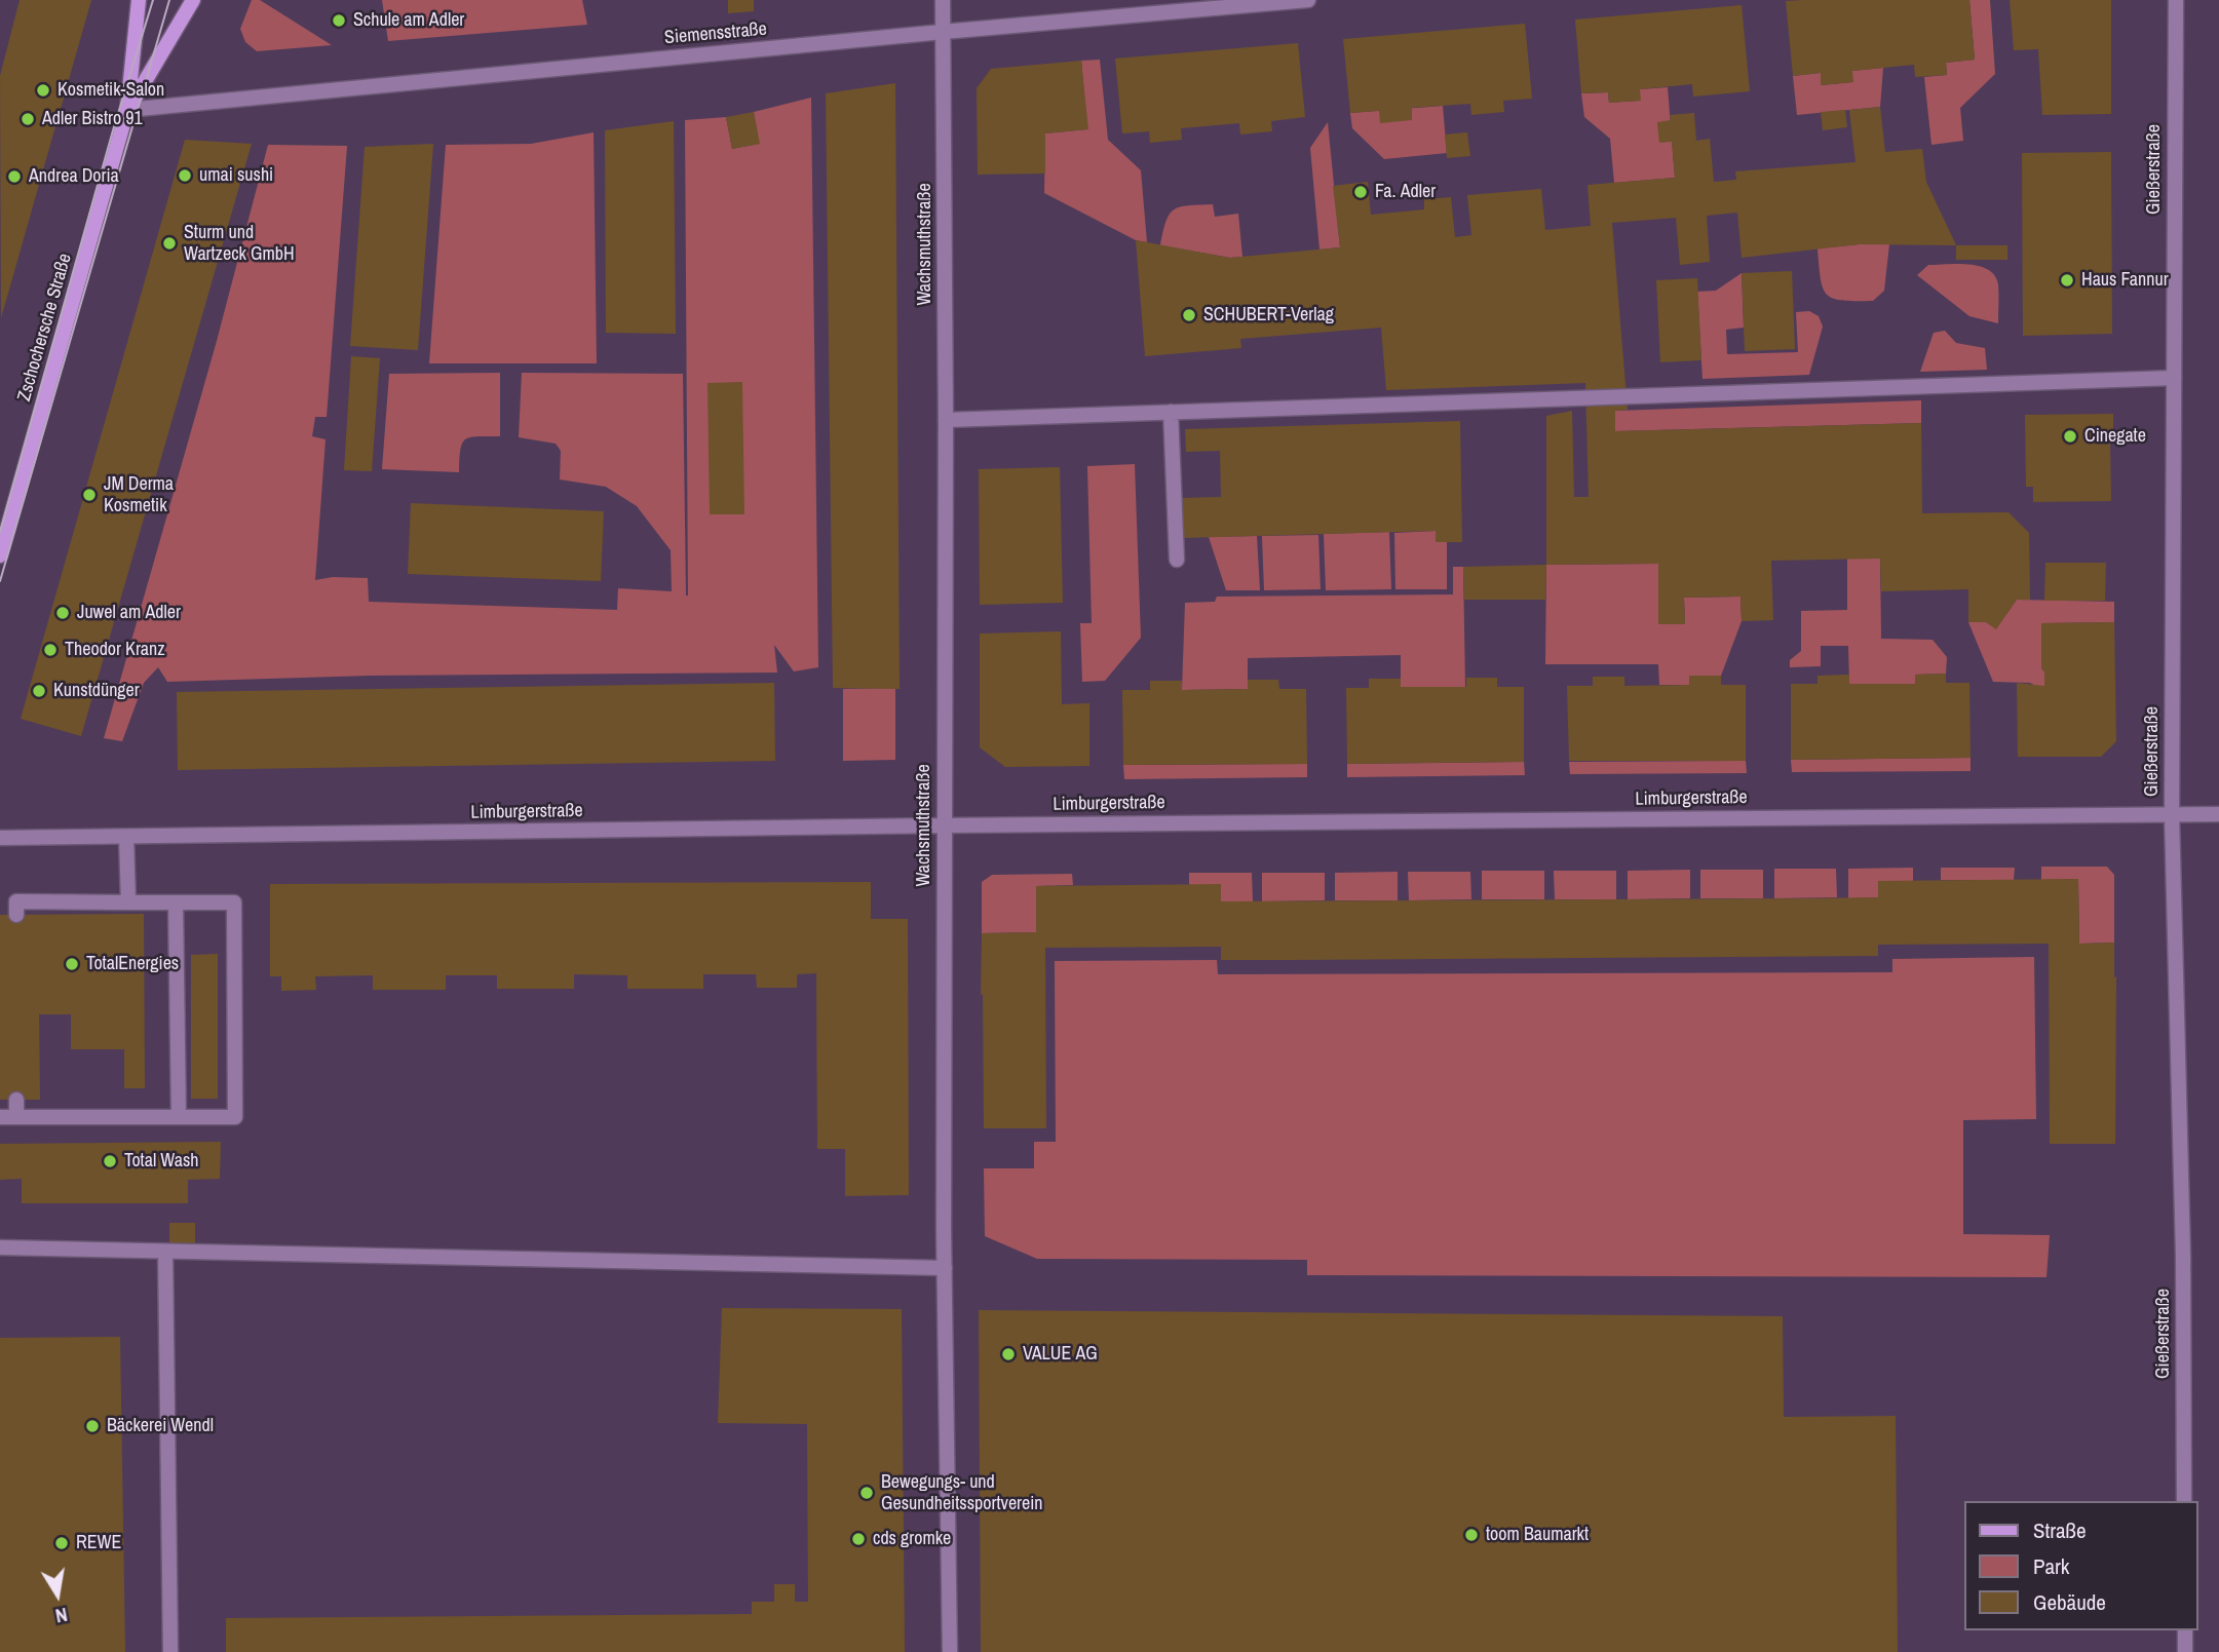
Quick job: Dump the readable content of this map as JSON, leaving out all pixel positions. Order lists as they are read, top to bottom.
{
  "streets": {
    "main road": ["Zschochersche Straße"],
    "street": [
      "Siemensstraße",
      "Gießerstraße",
      "Wachsmuthstraße",
      "Limburgerstraße"
    ]
  },
  "crossings": [
    ["Siemensstraße", "Wachsmuthstraße"],
    ["Siemensstraße", "Zschochersche Straße"],
    ["Gießerstraße", "Limburgerstraße"],
    ["Wachsmuthstraße", "Limburgerstraße"]
  ],
  "places": [
    "Schule am Adler",
    "Kosmetik-Salon",
    "Adler Bistro 91",
    "umai sushi",
    "Andrea Doria",
    "Fa. Adler",
    "Sturm und Wartzeck GmbH",
    "Haus Fannur",
    "SCHUBERT-Verlag",
    "Cinegate",
    "JM Derma Kosmetik",
    "Juwel am Adler",
    "Theodor Kranz",
    "Kunstdünger",
    "TotalEnergies",
    "Total Wash",
    "VALUE AG",
    "Bäckerei Wendl",
    "Bewegungs- und Gesundheitssportverein",
    "toom Baumarkt",
    "cds gromke",
    "REWE"
  ],
  "legend": ["Straße", "Park", "Gebäude"],
  "north": "bottom"
}
